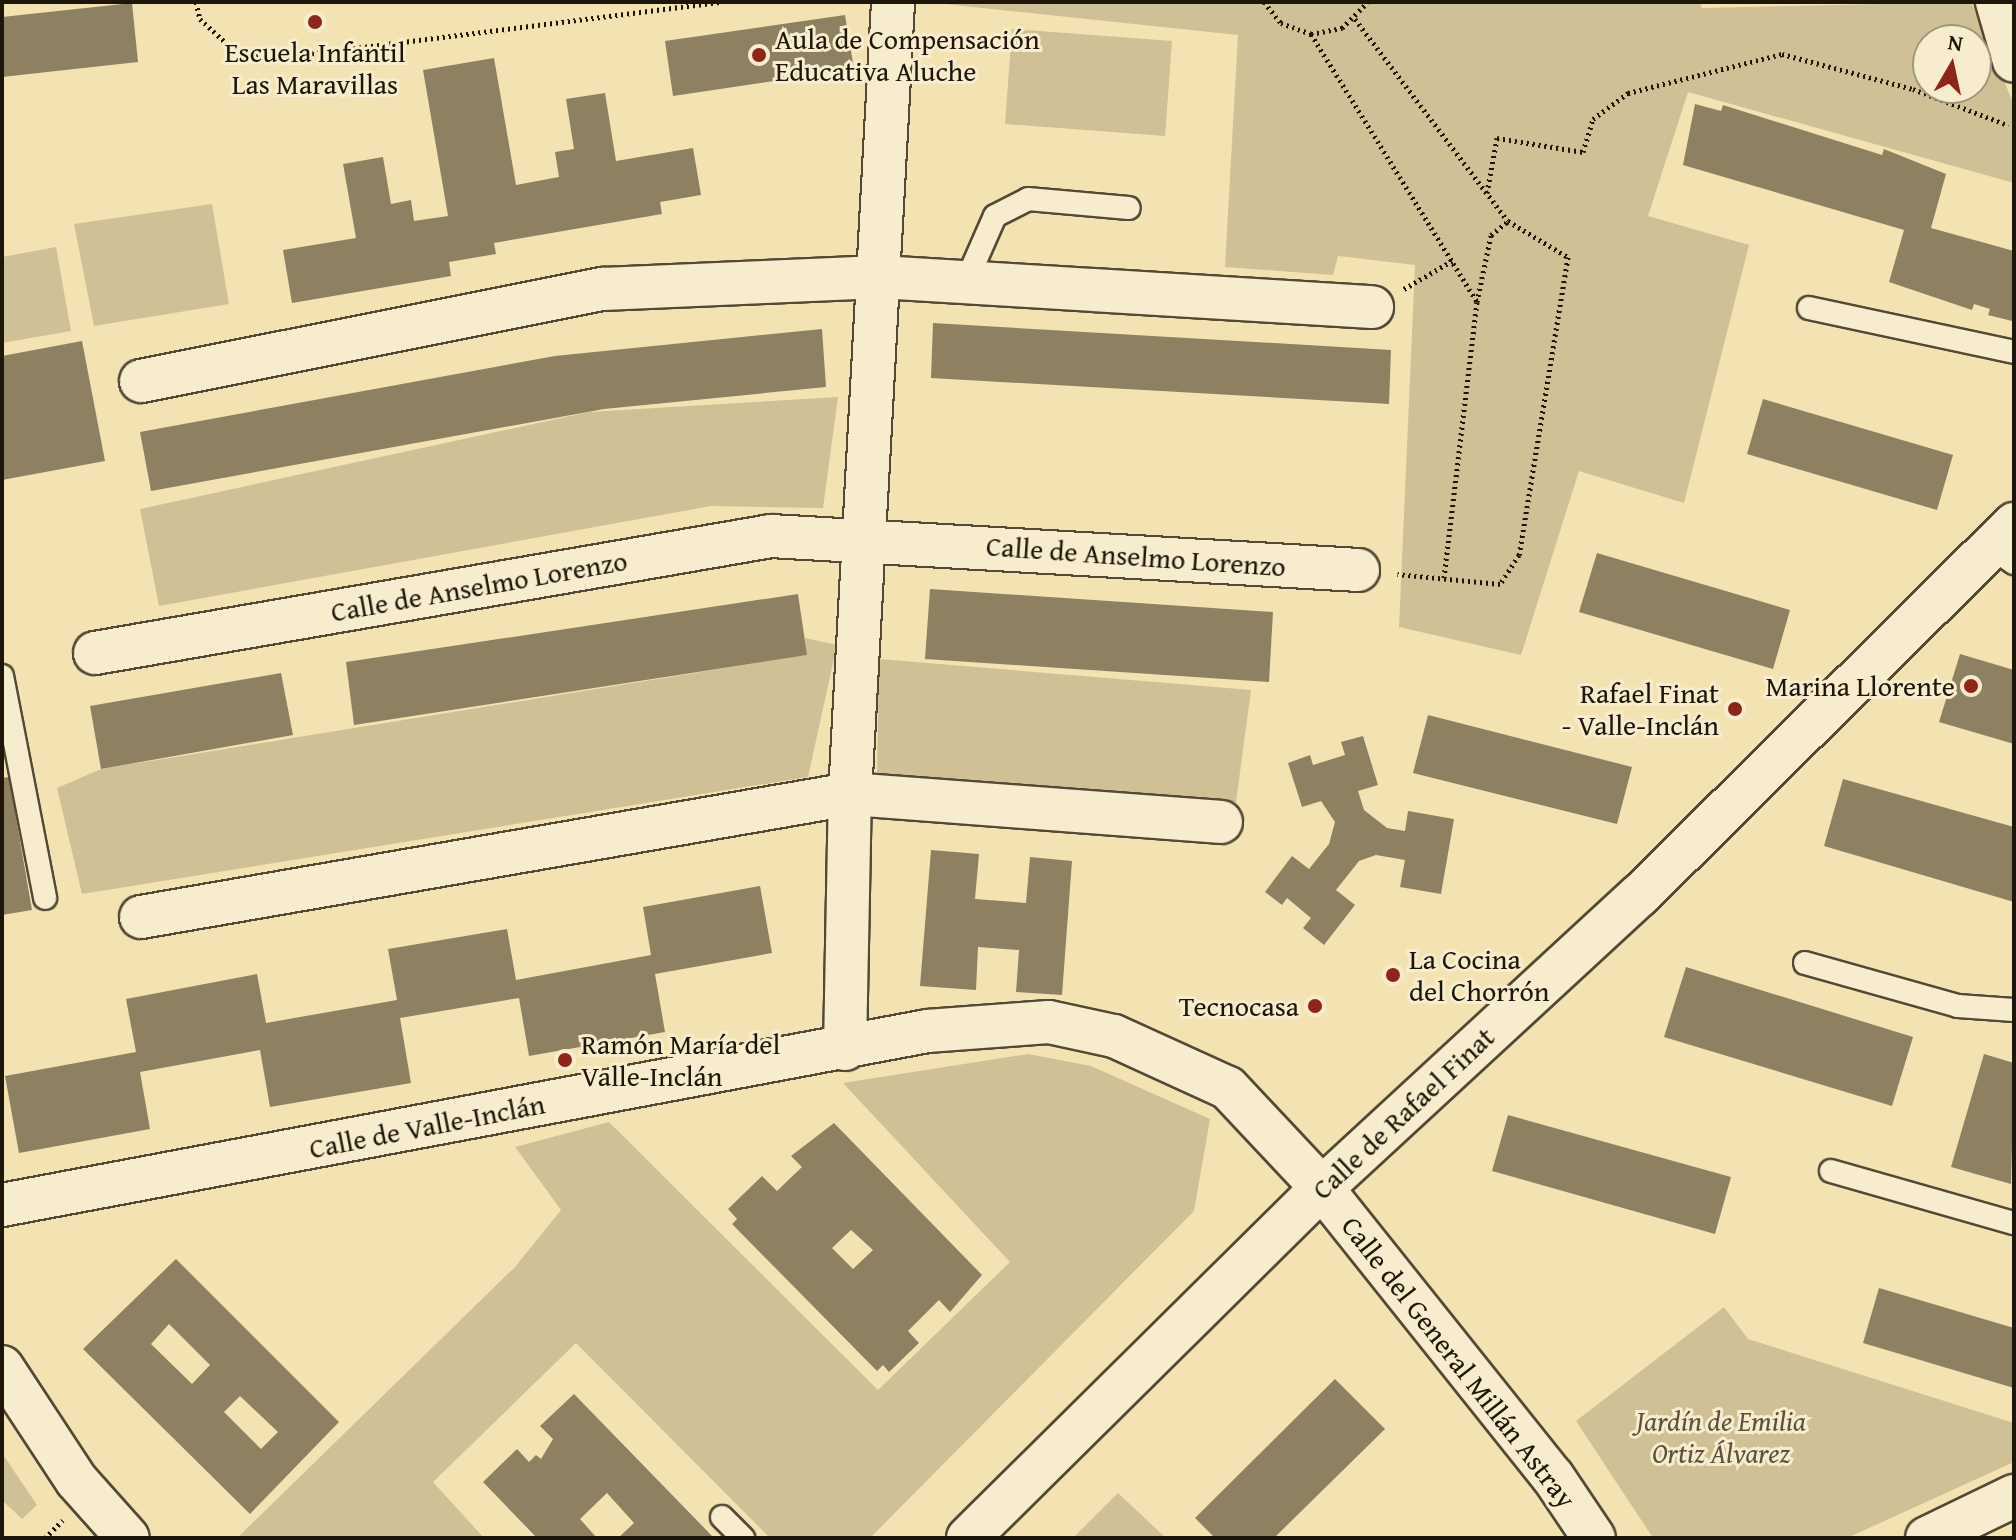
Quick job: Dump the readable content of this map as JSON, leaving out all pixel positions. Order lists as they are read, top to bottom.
{
  "streets": {
    "street": [
      "Calle de Anselmo Lorenzo",
      "Calle de Rafael Finat",
      "Calle de Valle-Inclán",
      "Calle del General Millán Astray"
    ]
  },
  "crossings": [
    ["Calle de Rafael Finat", "Calle de Valle-Inclán"],
    ["Calle de Rafael Finat", "Calle del General Millán Astray"],
    ["Calle de Valle-Inclán", "Calle del General Millán Astray"]
  ],
  "parks": ["Jardín de Emilia Ortiz Álvarez"],
  "places": [
    "Escuela Infantil Las Maravillas",
    "Aula de Compensación Educativa Aluche",
    "Marina Llorente",
    "Rafael Finat - Valle-Inclán",
    "La Cocina del Chorrón",
    "Tecnocasa",
    "Ramón María del Valle-Inclán"
  ],
  "north": "top"
}
